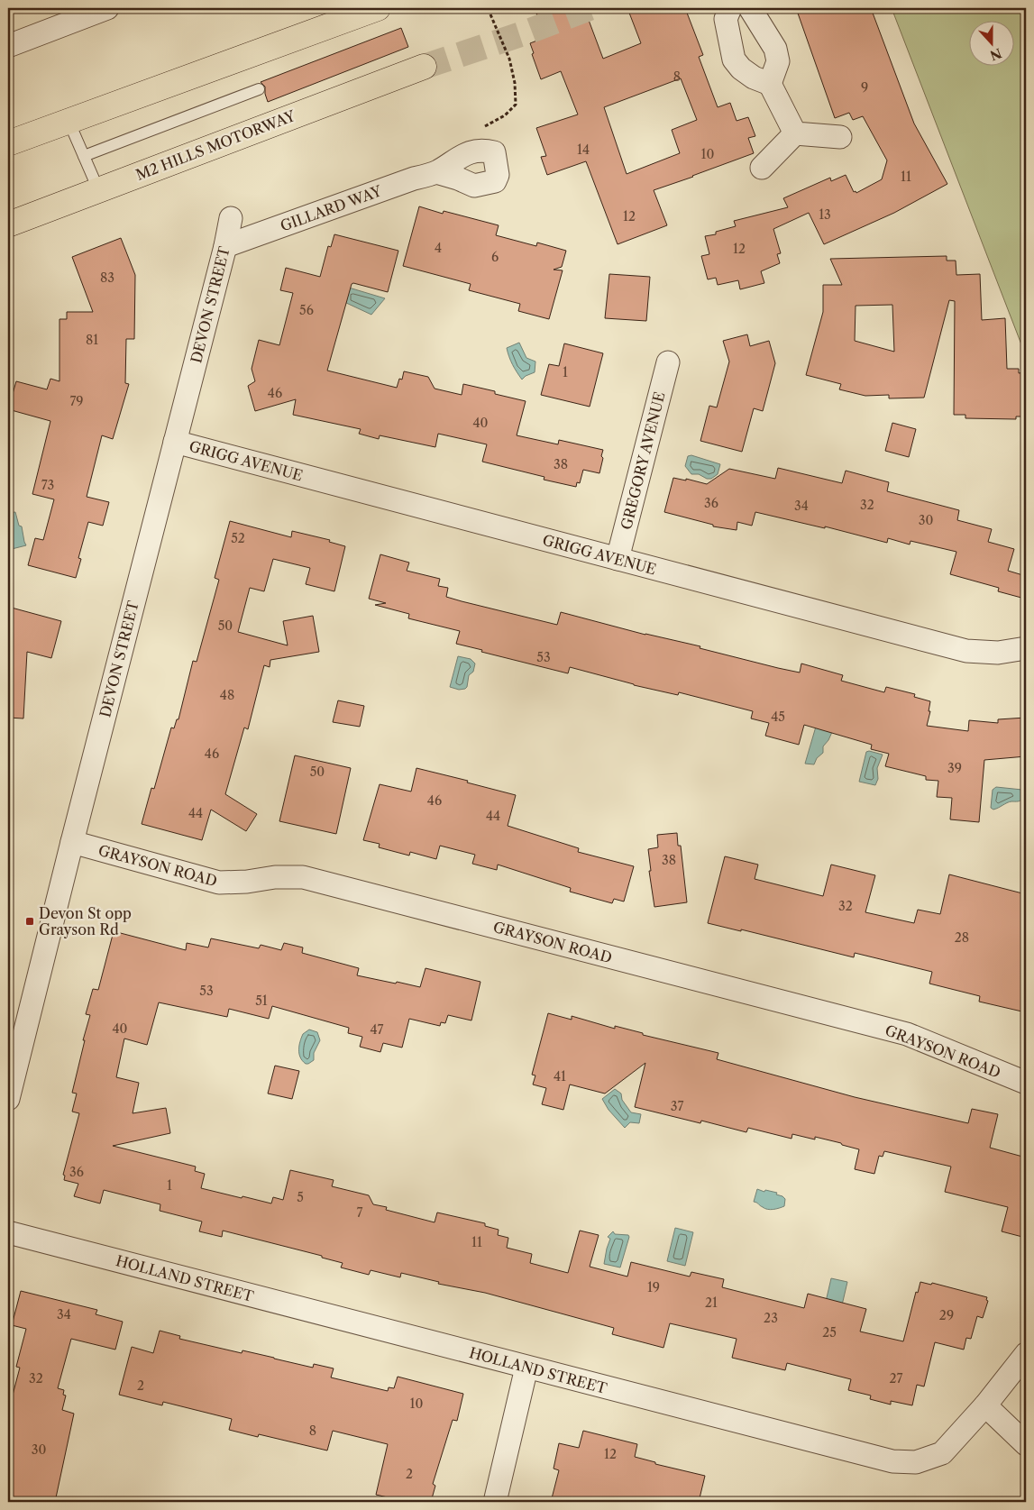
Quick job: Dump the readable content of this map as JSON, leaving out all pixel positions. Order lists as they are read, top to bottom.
{
  "streets": {
    "highway": ["M2 HILLS MOTORWAY"],
    "street": [
      "GILLARD WAY",
      "DEVON STREET",
      "GRIGG AVENUE",
      "GREGORY AVENUE",
      "GRAYSON ROAD",
      "HOLLAND STREET"
    ]
  },
  "crossings": [
    ["GILLARD WAY", "DEVON STREET"],
    ["DEVON STREET", "GRIGG AVENUE"],
    ["DEVON STREET", "GRAYSON ROAD"],
    ["GRIGG AVENUE", "GREGORY AVENUE"]
  ],
  "places": {
    "transit": ["Devon St opp Grayson Rd"]
  },
  "house_numbers": [
    "8",
    "9",
    "14",
    "10",
    "11",
    "13",
    "12",
    "4",
    "12",
    "6",
    "83",
    "56",
    "81",
    "1",
    "46",
    "79",
    "40",
    "38",
    "73",
    "36",
    "32",
    "34",
    "30",
    "52",
    "50",
    "53",
    "48",
    "45",
    "46",
    "39",
    "50",
    "46",
    "44",
    "44",
    "38",
    "32",
    "28",
    "53",
    "51",
    "40",
    "47",
    "41",
    "37",
    "36",
    "1",
    "5",
    "7",
    "11",
    "19",
    "21",
    "34",
    "29",
    "23",
    "25",
    "32",
    "27",
    "2",
    "10",
    "8",
    "30",
    "12",
    "2"
  ],
  "north": "bottom"
}
